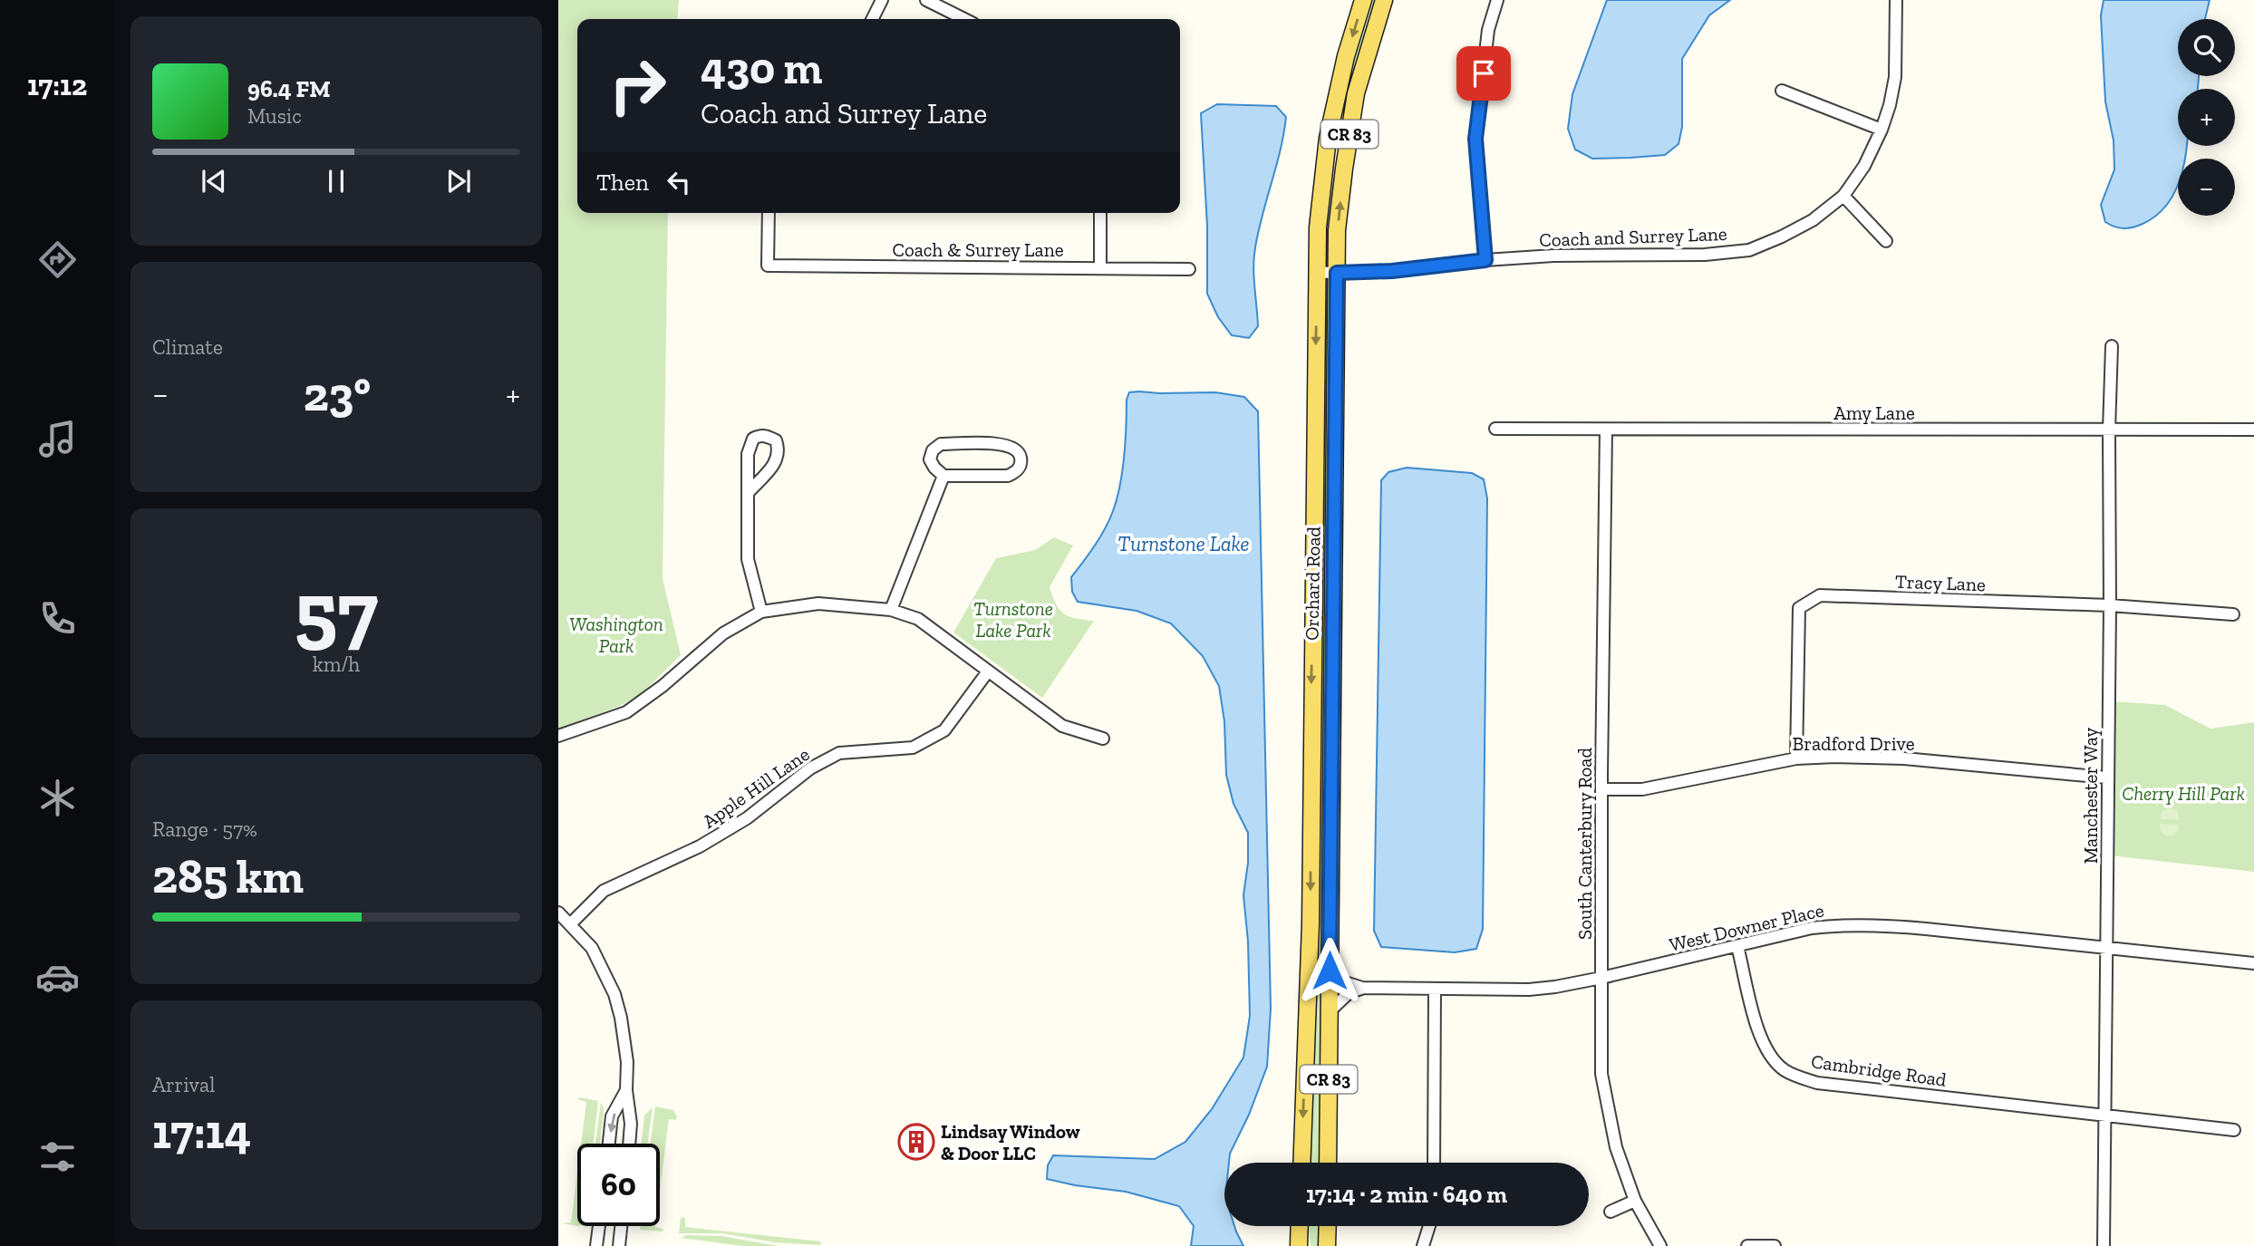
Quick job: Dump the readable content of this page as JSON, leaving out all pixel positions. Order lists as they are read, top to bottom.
{
  "streets": {
    "main road": ["CR 83", "Orchard Road"],
    "street": [
      "Coach and Surrey Lane",
      "Coach & Surrey Lane",
      "Amy Lane",
      "Tracy Lane",
      "Bradford Drive",
      "Apple Hill Lane",
      "Manchester Way",
      "South Canterbury Road",
      "West Downer Place",
      "Cambridge Road"
    ]
  },
  "crossings": [
    ["Coach and Surrey Lane", "Orchard Road"],
    ["Amy Lane", "Manchester Way"],
    ["Amy Lane", "South Canterbury Road"],
    ["Tracy Lane", "Bradford Drive"],
    ["Tracy Lane", "Manchester Way"],
    ["Orchard Road", "West Downer Place"],
    ["Bradford Drive", "Manchester Way"],
    ["Bradford Drive", "South Canterbury Road"],
    ["Manchester Way", "West Downer Place"],
    ["Manchester Way", "Cambridge Road"],
    ["South Canterbury Road", "West Downer Place"],
    ["West Downer Place", "Cambridge Road"]
  ],
  "water": ["Turnstone Lake"],
  "parks": ["Turnstone Lake Park", "Washington Park", "Cherry Hill Park"],
  "places": {
    "building": ["Lindsay Window & Door LLC"]
  },
  "page": {
    "tabs": "17:12",
    "map_buttons": ["+", "−"],
    "turn": ["430 m", "Coach and Surrey Lane"],
    "song": ["96.4 FM", "Music"],
    "then": "Then",
    "tile": [
      "Climate",
      ["57", "km/h"],
      ["Range · 57%", "285 km"],
      ["Arrival", "17:14"]
    ],
    "heat": ["−", "23°", "+"],
    "limit": "60",
    "trip": "17:14 · 2 min · 640 m"
  }
}
